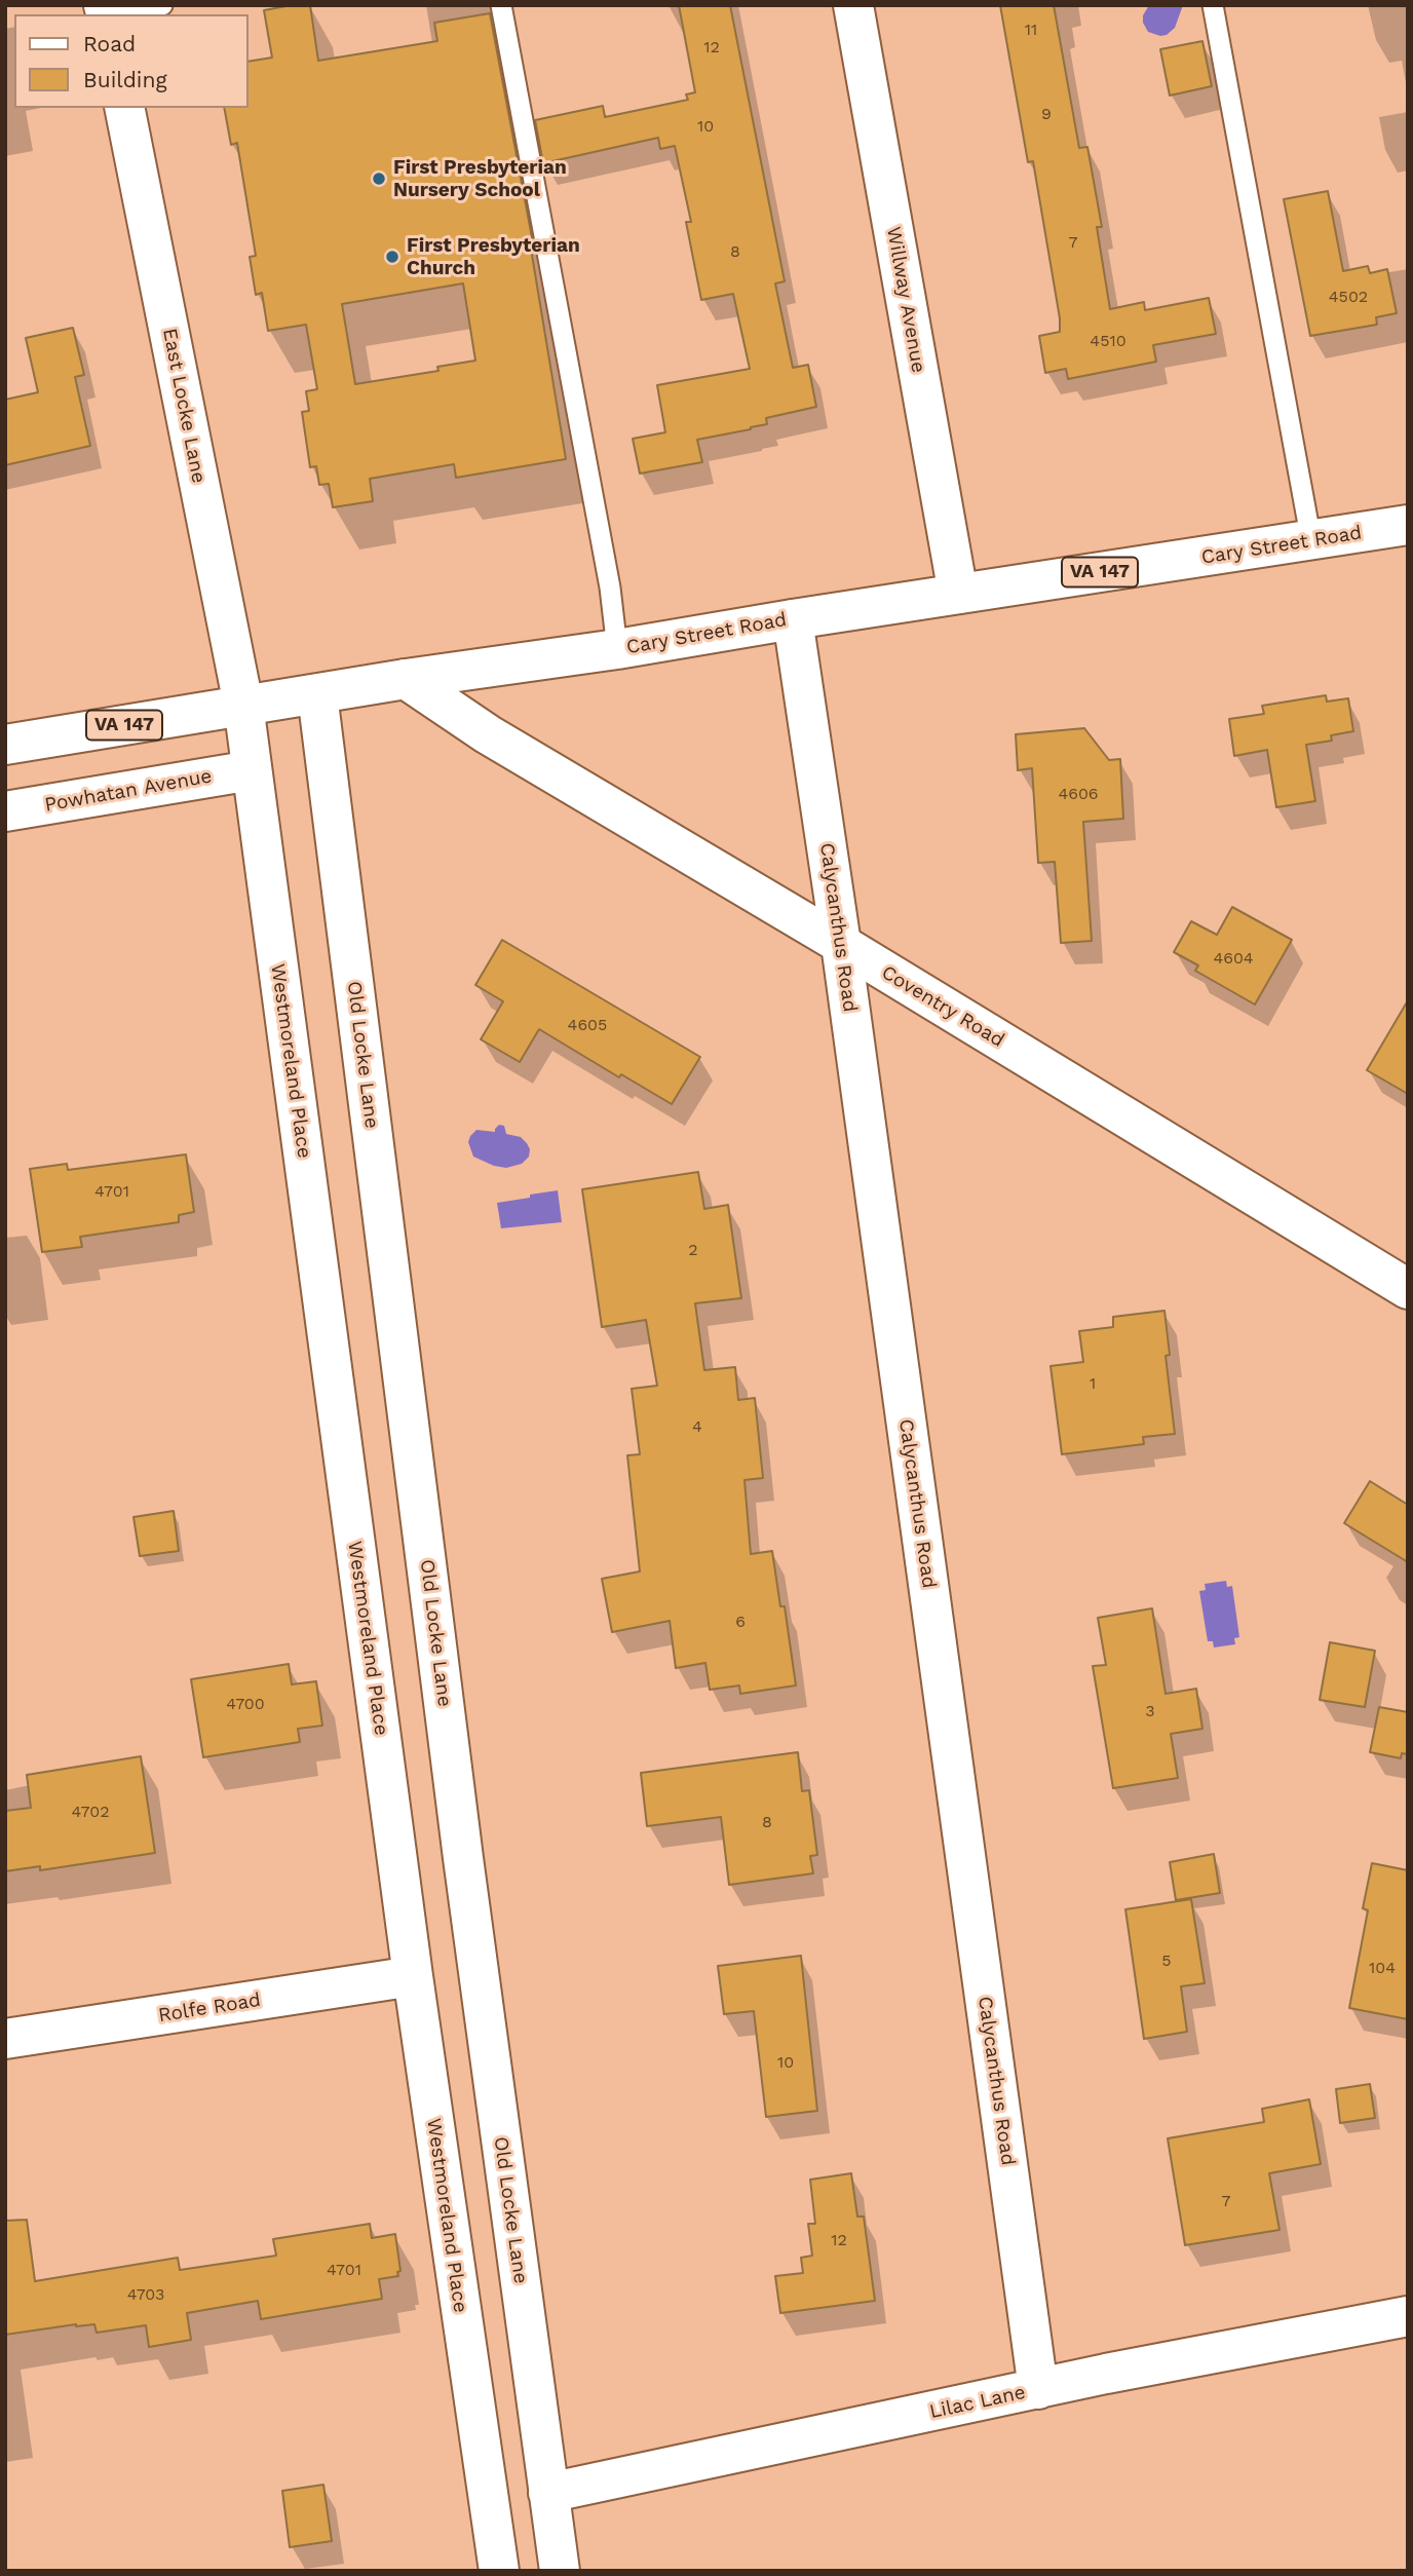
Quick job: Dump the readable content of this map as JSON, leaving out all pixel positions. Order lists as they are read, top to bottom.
{
  "streets": {
    "street": [
      "Willway Avenue",
      "East Locke Lane",
      "Cary Street Road",
      "VA 147",
      "Powhatan Avenue",
      "Calycanthus Road",
      "Coventry Road",
      "Old Locke Lane",
      "Westmoreland Place",
      "Rolfe Road",
      "Lilac Lane"
    ]
  },
  "crossings": [
    ["Willway Avenue", "Cary Street Road"],
    ["East Locke Lane", "Cary Street Road"],
    ["East Locke Lane", "Westmoreland Place"],
    ["Cary Street Road", "Calycanthus Road"],
    ["Cary Street Road", "Coventry Road"],
    ["Cary Street Road", "Old Locke Lane"],
    ["Cary Street Road", "Westmoreland Place"],
    ["Powhatan Avenue", "Westmoreland Place"],
    ["Calycanthus Road", "Coventry Road"],
    ["Calycanthus Road", "Lilac Lane"],
    ["Old Locke Lane", "Lilac Lane"],
    ["Westmoreland Place", "Rolfe Road"]
  ],
  "places": ["First Presbyterian Nursery School", "First Presbyterian Church"],
  "house_numbers": [
    "11",
    "12",
    "9",
    "10",
    "7",
    "8",
    "4502",
    "4510",
    "4606",
    "4604",
    "4605",
    "4701",
    "2",
    "1",
    "4",
    "6",
    "4700",
    "3",
    "4702",
    "8",
    "5",
    "104",
    "10",
    "7",
    "12",
    "4701",
    "4703"
  ],
  "legend": ["Road", "Building"]
}
